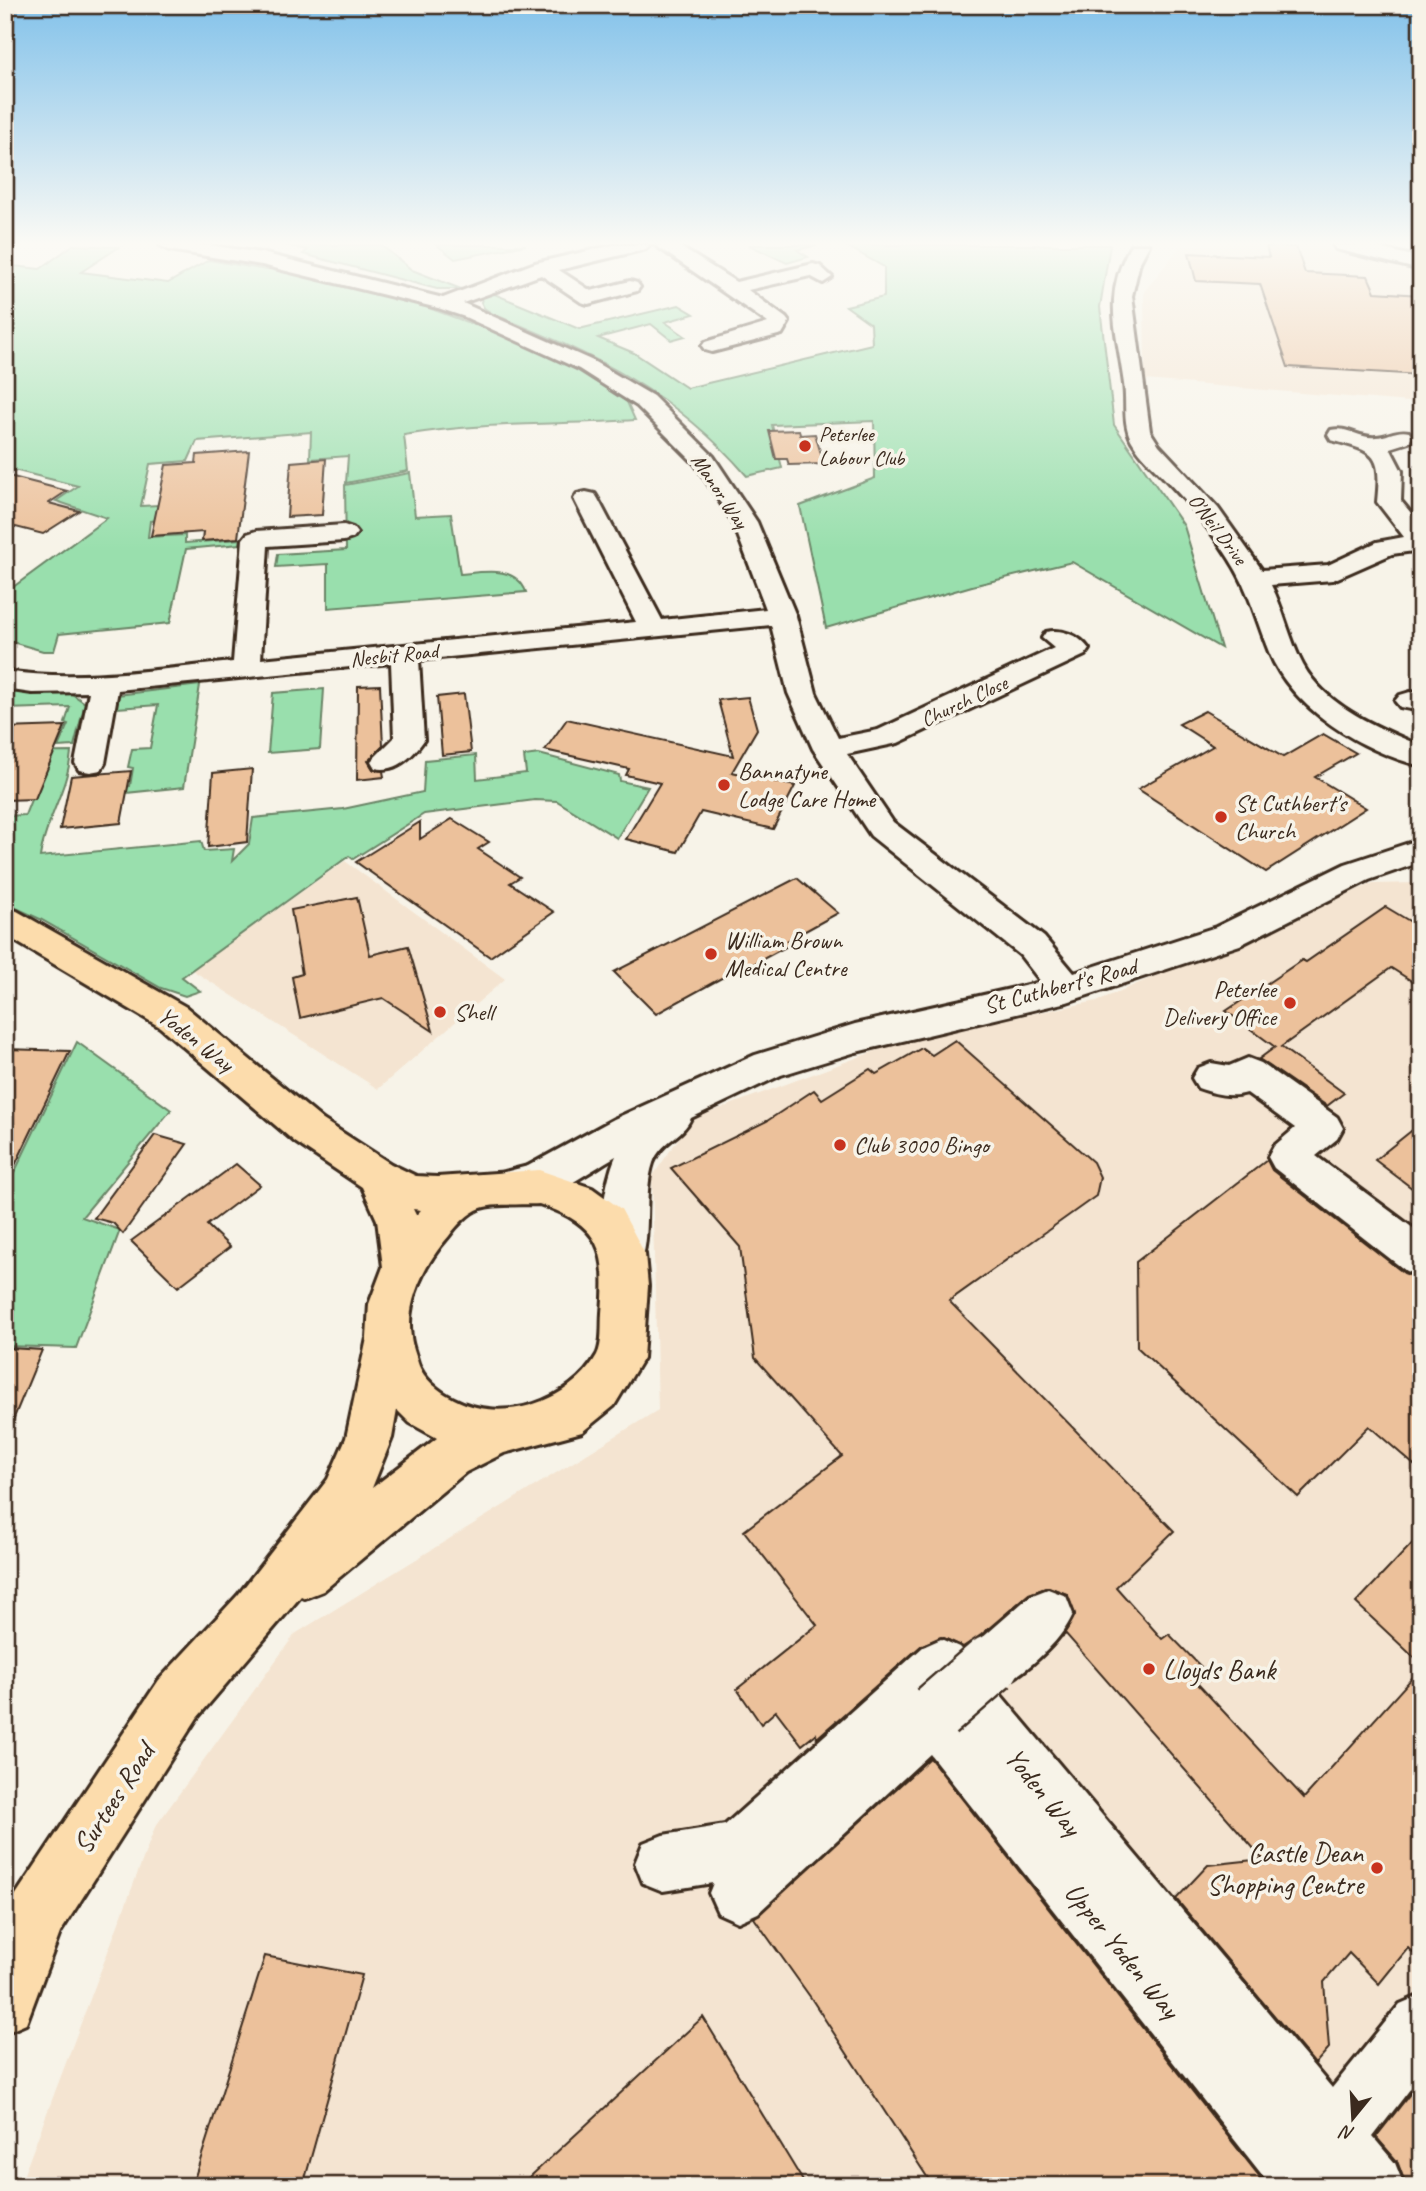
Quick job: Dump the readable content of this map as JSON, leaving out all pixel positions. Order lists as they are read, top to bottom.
{
  "streets": {
    "main road": ["Yoden Way", "Surtees Road"],
    "street": [
      "Manor Way",
      "O'Neil Drive",
      "Nesbit Road",
      "Church Close",
      "St Cuthbert's Road",
      "Upper Yoden Way"
    ]
  },
  "crossings": [
    ["Manor Way", "Nesbit Road"],
    ["Manor Way", "Church Close"],
    ["Manor Way", "St Cuthbert's Road"],
    ["St Cuthbert's Road", "Yoden Way"],
    ["St Cuthbert's Road", "Surtees Road"],
    ["Yoden Way", "Surtees Road"],
    ["Yoden Way", "Upper Yoden Way"]
  ],
  "places": [
    "Peterlee Labour Club",
    "Bannatyne Lodge Care Home",
    "St Cuthbert's Church",
    "William Brown Medical Centre",
    "Peterlee Delivery Office",
    "Shell",
    "Club 3000 Bingo",
    "Lloyds Bank",
    "Castle Dean Shopping Centre"
  ],
  "north": "bottom"
}
